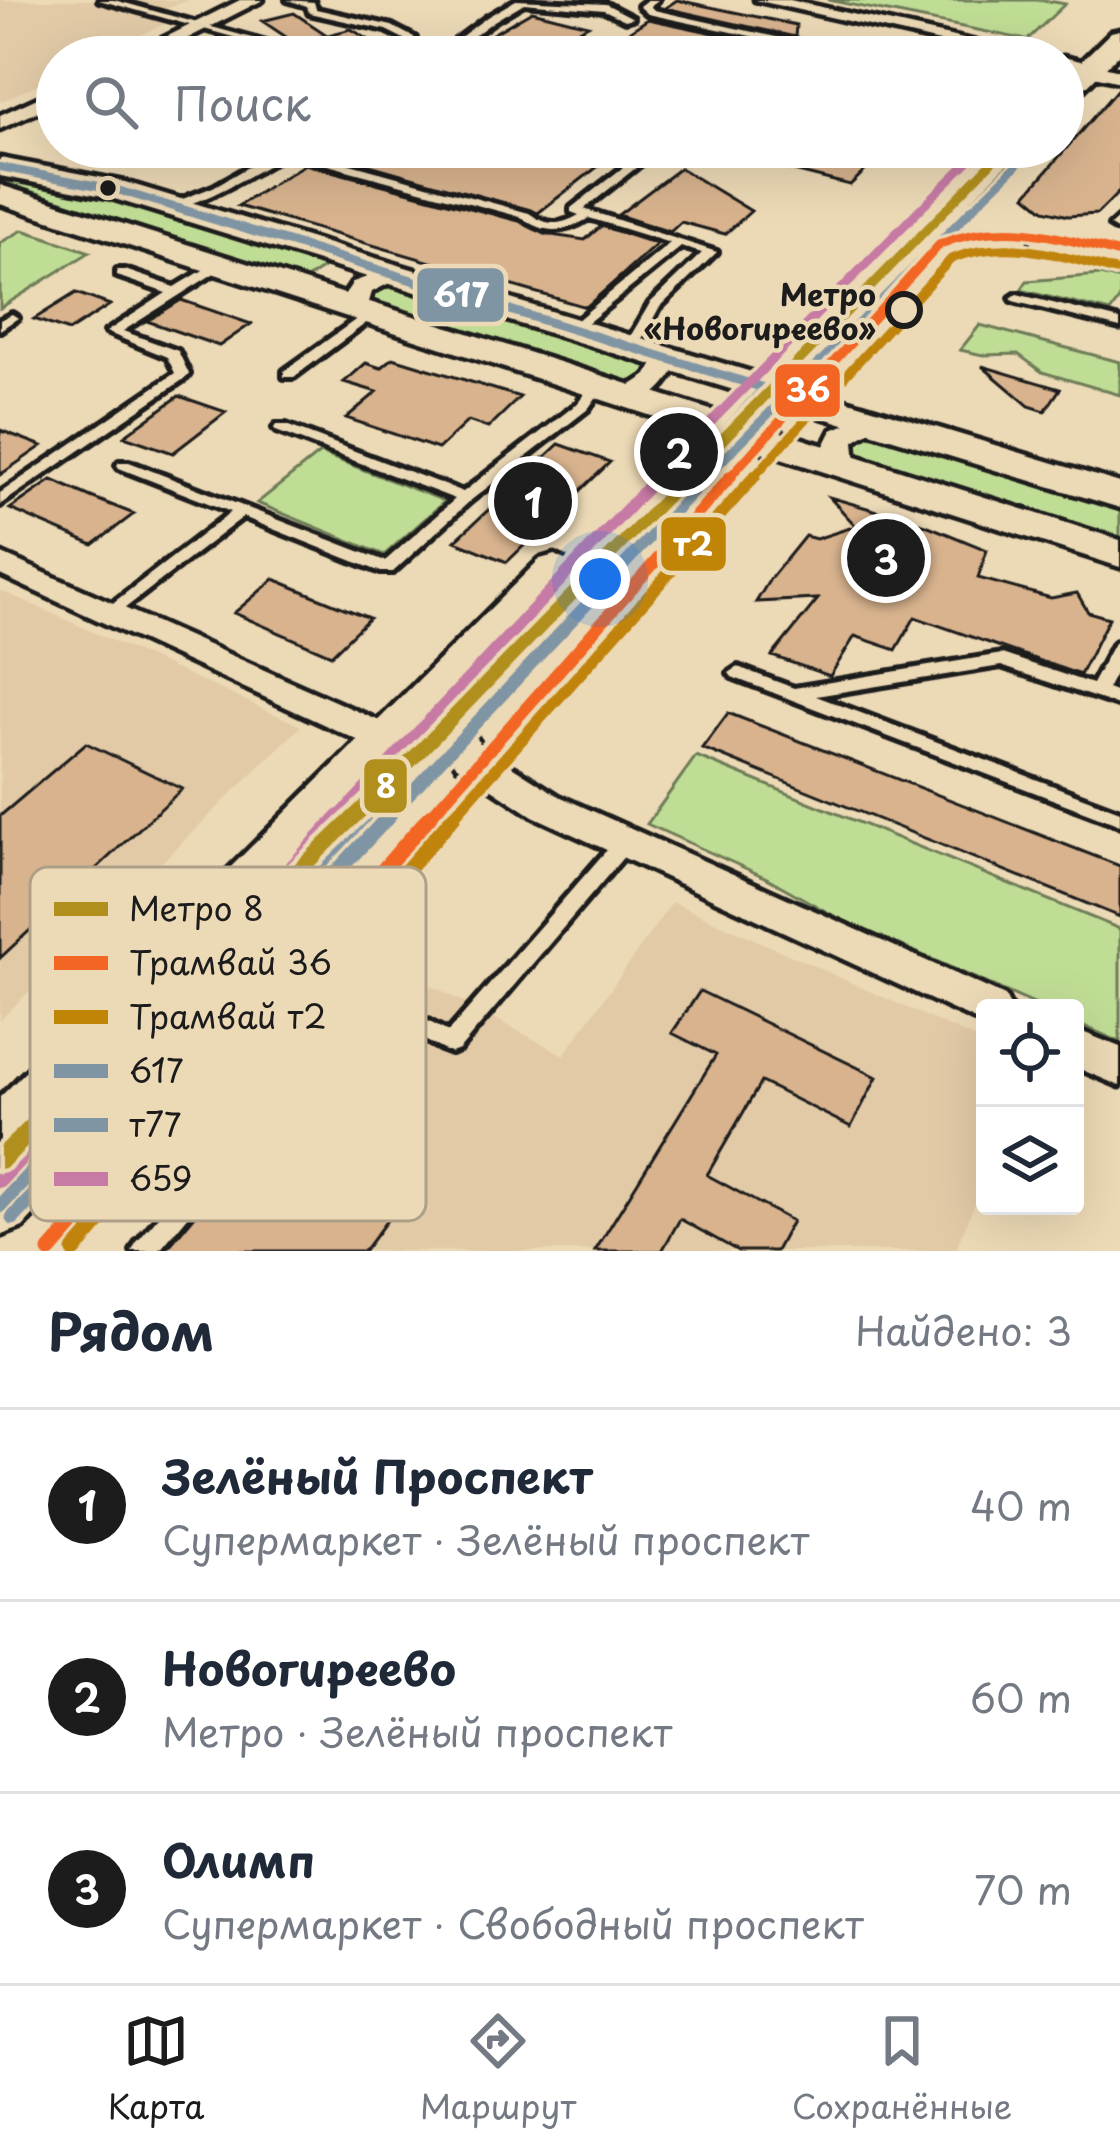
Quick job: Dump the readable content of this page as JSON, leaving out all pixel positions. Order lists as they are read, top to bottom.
{
  "places": ["Метро «Новогиреево»"],
  "lines": [
    "transit line 617",
    "metro line 8",
    "transit line т77",
    "transit line 659",
    "tram line 36",
    "tram line т2"
  ],
  "legend": [
    "Метро 8",
    "Трамвай 36",
    "Трамвай т2",
    "617",
    "т77",
    "659"
  ],
  "page": {
    "search": "Поиск",
    "pins": ["2", "1", "3"],
    "heading": ["Рядом", "Найдено: 3"],
    "list": [
      {
        "mark": "1",
        "name": "Зелёный Проспект",
        "note": "Супермаркет · Зелёный проспект",
        "value": "40 m"
      },
      {
        "mark": "2",
        "name": "Новогиреево",
        "note": "Метро · Зелёный проспект",
        "value": "60 m"
      },
      {
        "mark": "3",
        "name": "Олимп",
        "note": "Супермаркет · Свободный проспект",
        "value": "70 m"
      }
    ],
    "nav": ["Карта", "Маршрут", "Сохранённые"]
  }
}
